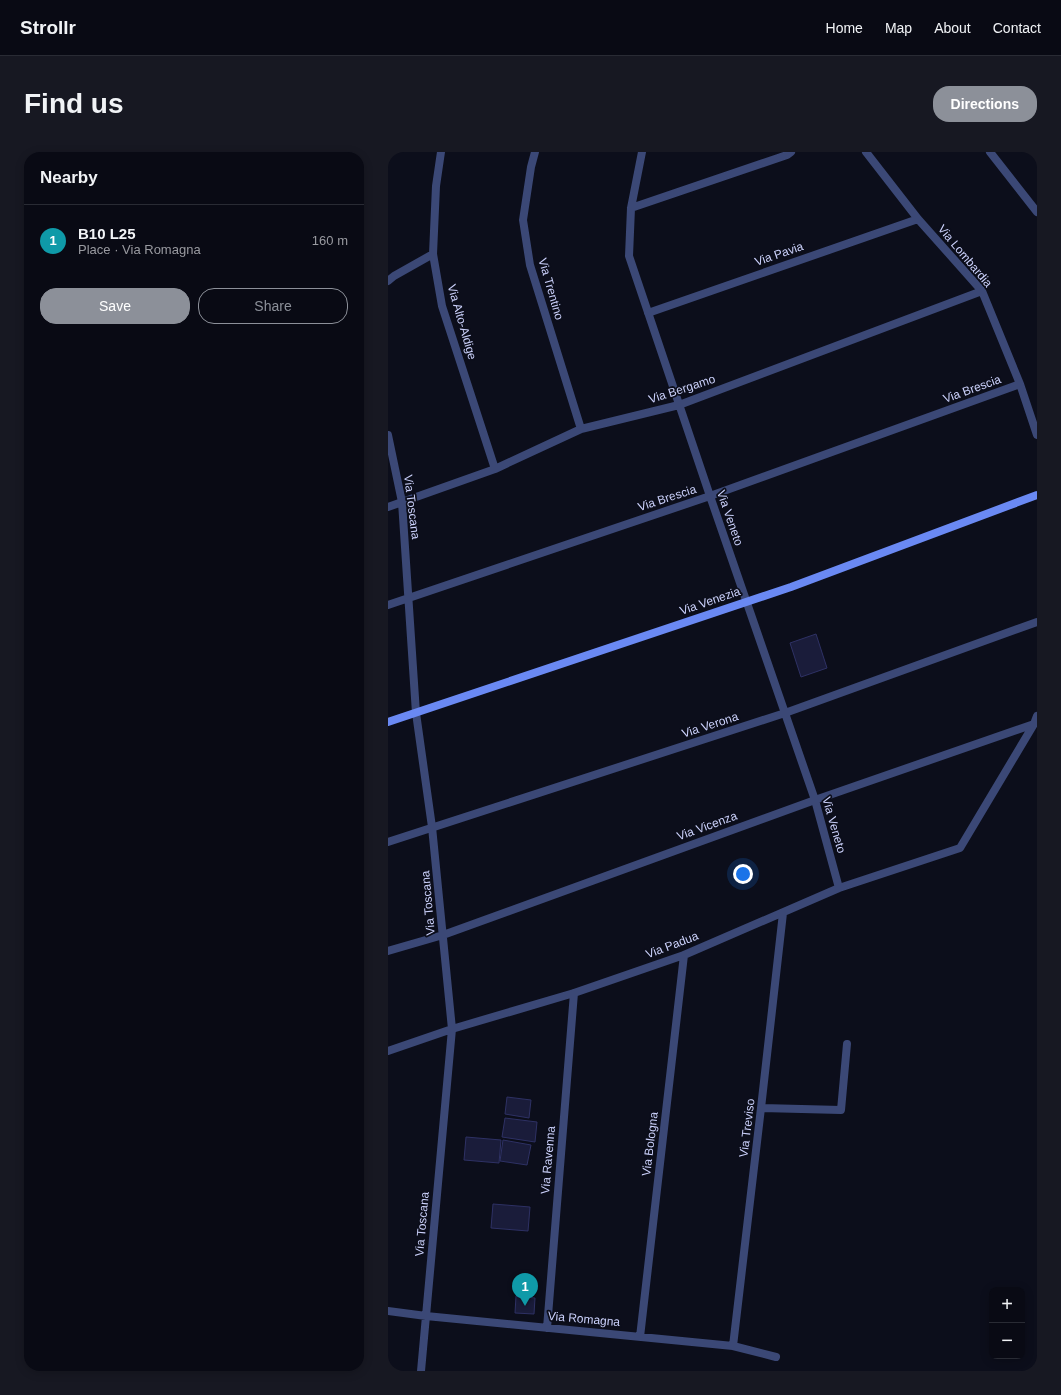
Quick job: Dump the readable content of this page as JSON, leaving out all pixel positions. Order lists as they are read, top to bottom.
{
  "streets": {
    "street": [
      "Via Pavia",
      "Via Lombardia",
      "Via Trentino",
      "Via Alto-Aldige",
      "Via Bergamo",
      "Via Brescia",
      "Via Toscana",
      "Via Veneto",
      "Via Venezia",
      "Via Verona",
      "Via Vicenza",
      "Via Padua",
      "Via Treviso",
      "Via Bologna",
      "Via Ravenna",
      "Via Romagna"
    ]
  },
  "crossings": [
    ["Via Pavia", "Via Lombardia"],
    ["Via Pavia", "Via Veneto"],
    ["Via Lombardia", "Via Bergamo"],
    ["Via Lombardia", "Via Brescia"],
    ["Via Trentino", "Via Bergamo"],
    ["Via Alto-Aldige", "Via Bergamo"],
    ["Via Bergamo", "Via Toscana"],
    ["Via Bergamo", "Via Veneto"],
    ["Via Brescia", "Via Toscana"],
    ["Via Brescia", "Via Veneto"],
    ["Via Toscana", "Via Venezia"],
    ["Via Toscana", "Via Verona"],
    ["Via Toscana", "Via Vicenza"],
    ["Via Toscana", "Via Padua"],
    ["Via Toscana", "Via Romagna"],
    ["Via Veneto", "Via Venezia"],
    ["Via Veneto", "Via Verona"],
    ["Via Veneto", "Via Vicenza"],
    ["Via Veneto", "Via Padua"],
    ["Via Vicenza", "Via Padua"],
    ["Via Padua", "Via Treviso"],
    ["Via Padua", "Via Bologna"],
    ["Via Padua", "Via Ravenna"],
    ["Via Treviso", "Via Romagna"],
    ["Via Bologna", "Via Romagna"],
    ["Via Ravenna", "Via Romagna"]
  ],
  "page": {
    "header": "Strollr",
    "nav": [
      "Home",
      "Map",
      "About",
      "Contact"
    ],
    "buttons": [
      "Directions",
      ["Save", "Share"]
    ],
    "title": "Find us",
    "heading": "Nearby",
    "list": [
      {
        "mark": "1",
        "name": "B10 L25",
        "note": "Place · Via Romagna",
        "value": "160 m"
      }
    ],
    "pins": "1",
    "map_buttons": ["+", "−"]
  }
}
